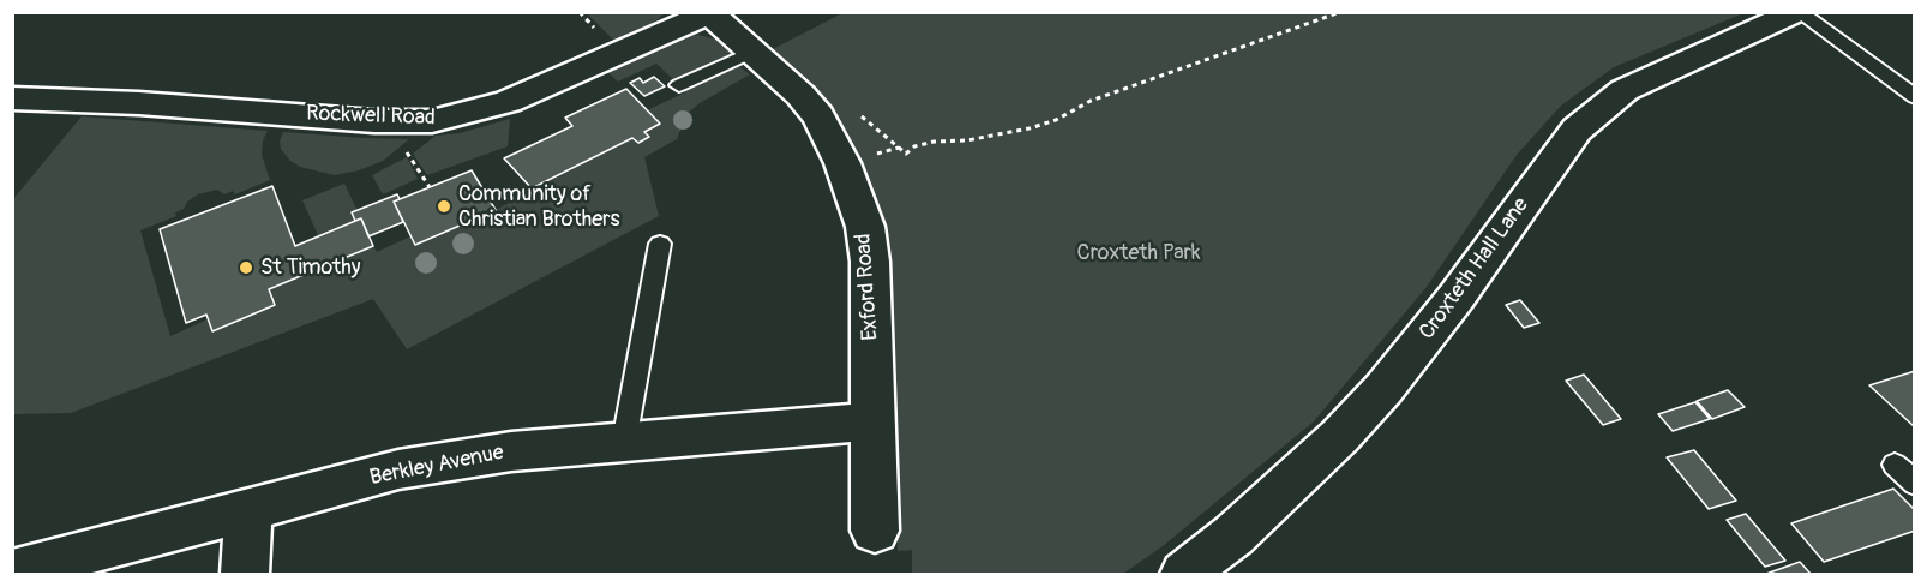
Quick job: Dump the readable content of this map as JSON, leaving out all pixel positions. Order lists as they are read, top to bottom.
{
  "streets": {
    "street": [
      "Rockwell Road",
      "Croxteth Hall Lane",
      "Exford Road",
      "Berkley Avenue"
    ]
  },
  "crossings": [
    ["Rockwell Road", "Exford Road"],
    ["Exford Road", "Berkley Avenue"]
  ],
  "parks": ["Croxteth Park"],
  "places": ["Community of Christian Brothers", "St Timothy"]
}
